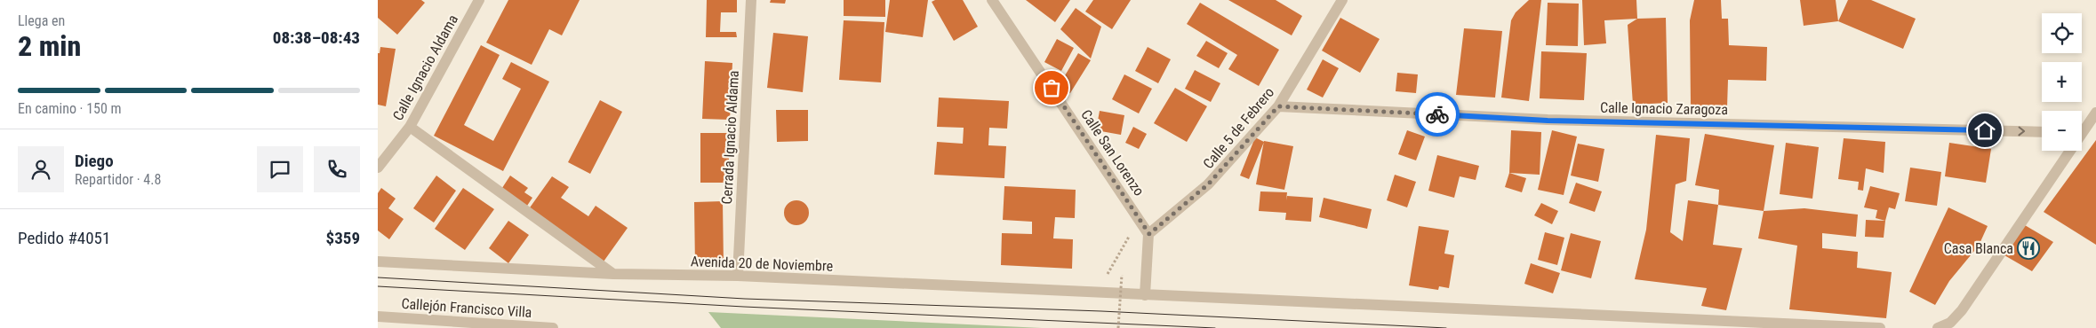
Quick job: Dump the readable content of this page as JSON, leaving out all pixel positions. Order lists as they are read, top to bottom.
{
  "streets": {
    "street": [
      "Calle Ignacio Aldama",
      "Calle Ignacio Zaragoza",
      "Calle 5 de Febrero",
      "Cerrada Ignacio Aldama",
      "Calle San Lorenzo",
      "Avenida 20 de Noviembre",
      "Callejón Francisco Villa"
    ]
  },
  "crossings": [
    ["Calle Ignacio Zaragoza", "Calle 5 de Febrero"],
    ["Calle 5 de Febrero", "Calle San Lorenzo"],
    ["Cerrada Ignacio Aldama", "Avenida 20 de Noviembre"]
  ],
  "one_way": ["Calle Ignacio Zaragoza"],
  "places": {
    "restaurant": ["Casa Blanca"]
  },
  "page": {
    "heading": ["2 min", "Llega en", "08:38–08:43"],
    "panel": [
      "Diego",
      "Repartidor · 4.8",
      "Pedido #4051",
      "$359"
    ],
    "map_buttons": ["+", "−"],
    "bar": "En camino · 150 m"
  }
}
